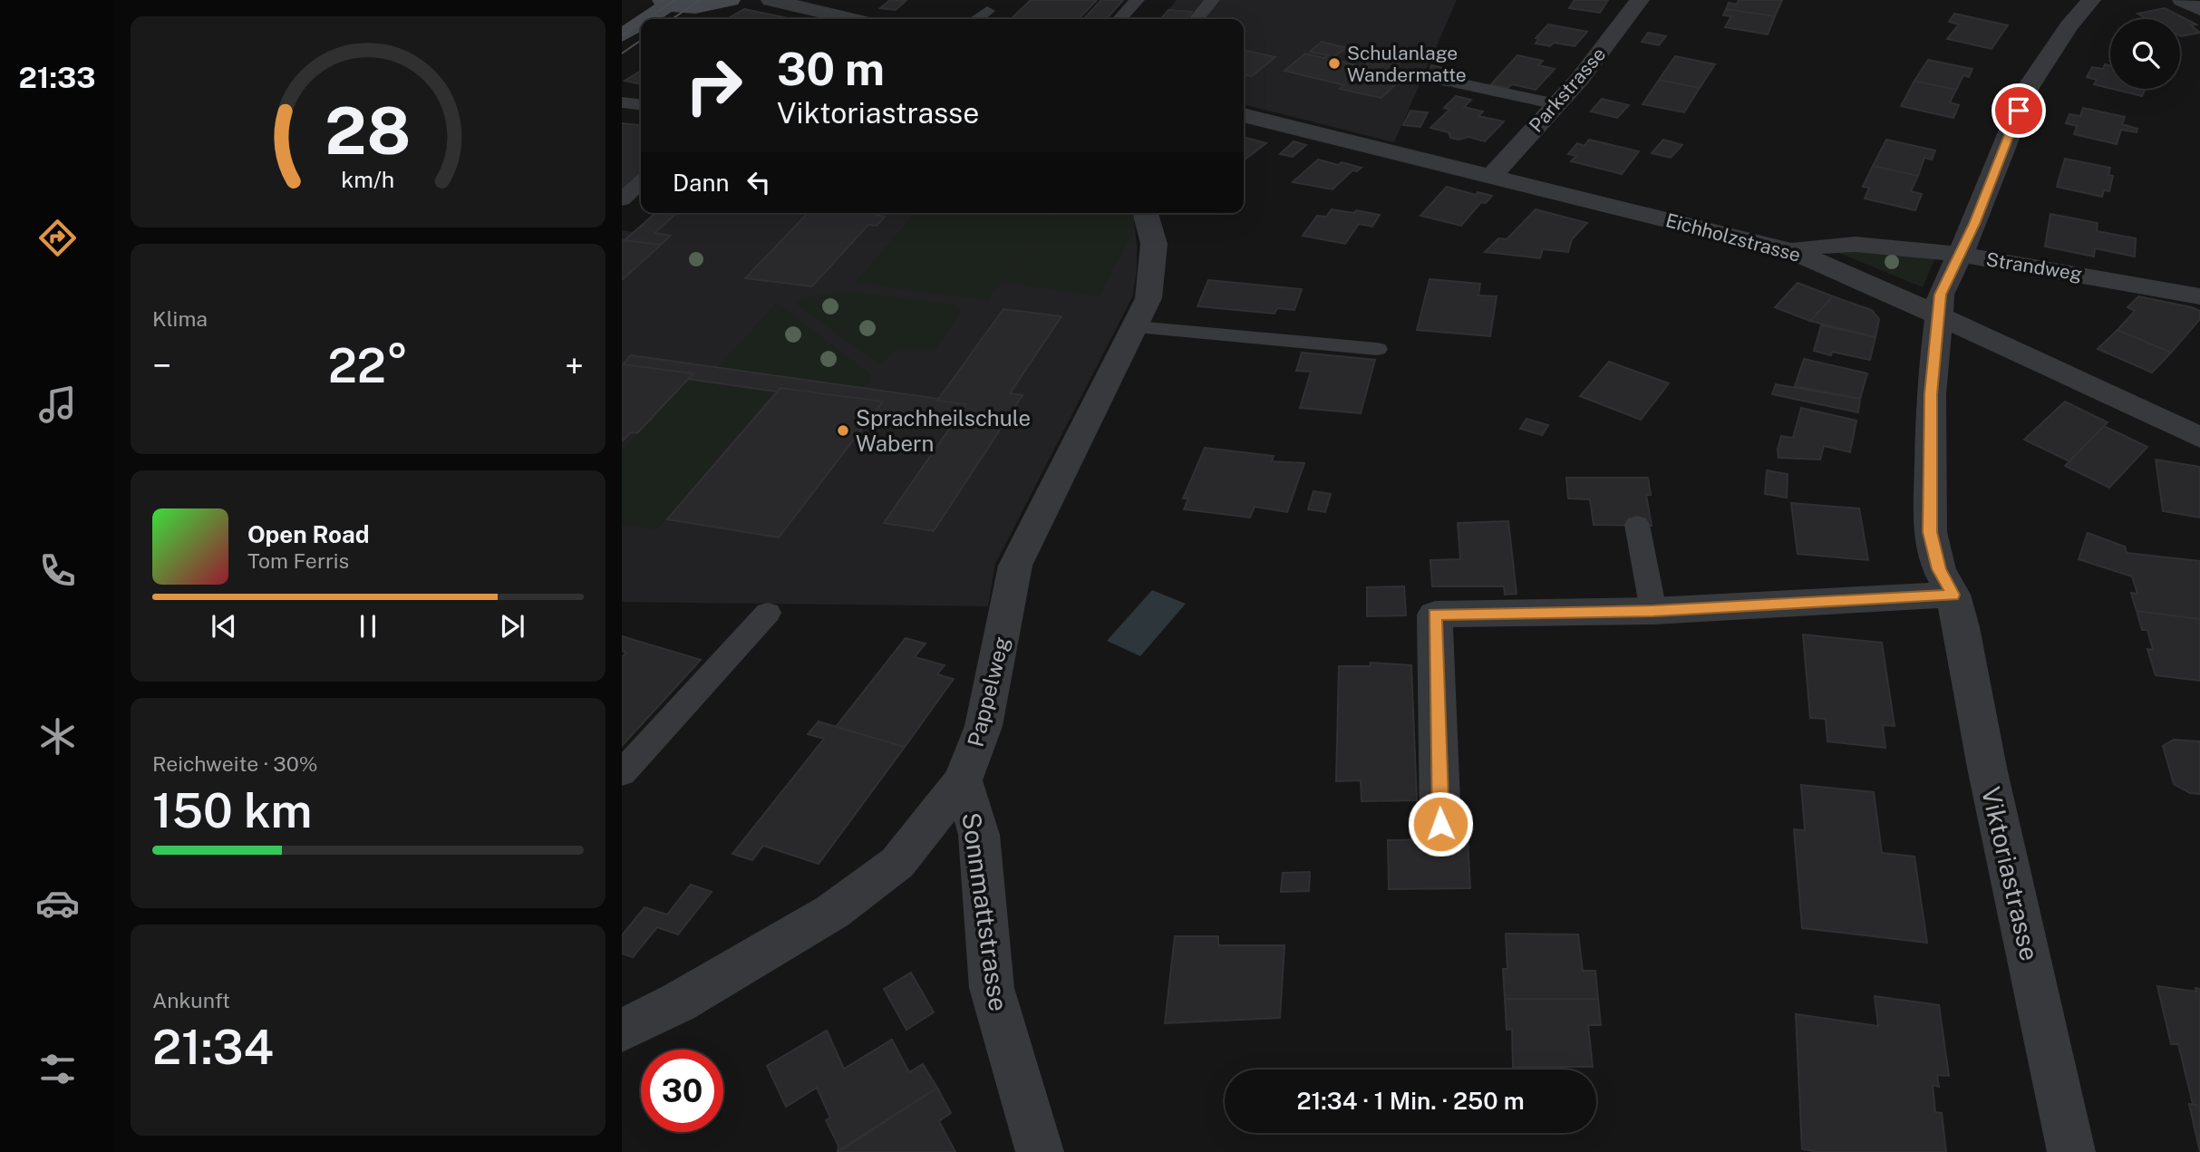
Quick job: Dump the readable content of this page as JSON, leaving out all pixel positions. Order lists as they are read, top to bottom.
{
  "streets": {
    "street": [
      "Parkstrasse",
      "Eichholzstrasse",
      "Strandweg",
      "Pappelweg",
      "Viktoriastrasse",
      "Sonnmattstrasse"
    ]
  },
  "crossings": [
    ["Parkstrasse", "Eichholzstrasse"],
    ["Eichholzstrasse", "Strandweg"],
    ["Eichholzstrasse", "Viktoriastrasse"],
    ["Strandweg", "Viktoriastrasse"],
    ["Pappelweg", "Sonnmattstrasse"]
  ],
  "places": ["Schulanlage Wandermatte", "Sprachheilschule Wabern"],
  "page": {
    "tabs": "21:33",
    "turn": ["30 m", "Viktoriastrasse"],
    "then": "Dann",
    "tile": [
      "Klima",
      ["Reichweite · 30%", "150 km"],
      ["Ankunft", "21:34"]
    ],
    "heat": ["−", "22°", "+"],
    "song": ["Open Road", "Tom Ferris"],
    "limit": "30",
    "trip": "21:34 · 1 Min. · 250 m",
    "gauge": ["28", "km/h"]
  }
}
